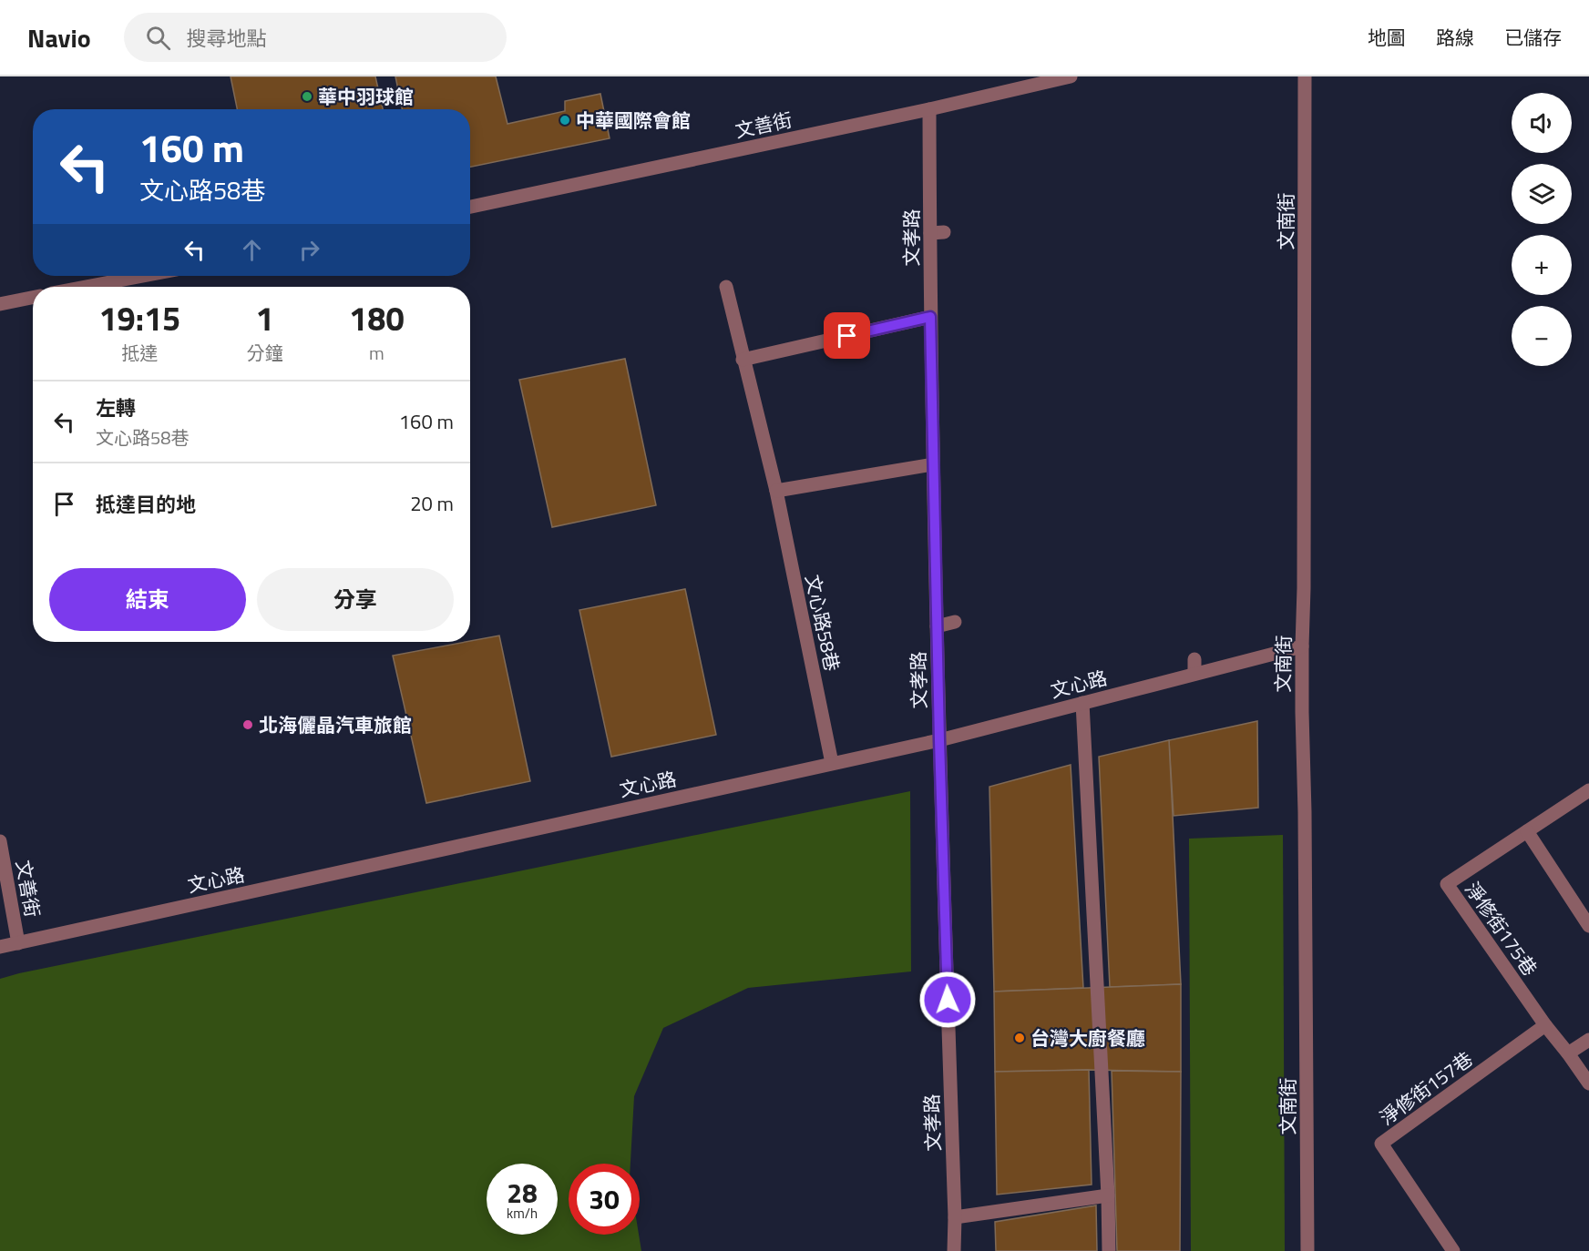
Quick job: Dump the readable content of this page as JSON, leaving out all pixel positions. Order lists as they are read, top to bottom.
{
  "streets": {
    "street": [
      "文善街",
      "文南街",
      "文孝路",
      "文心路58巷",
      "文心路",
      "淨修街175巷",
      "淨修街157巷"
    ]
  },
  "crossings": [
    ["文善街", "文孝路"],
    ["文善街", "文心路"],
    ["文南街", "文心路"],
    ["文孝路", "文心路"],
    ["文心路58巷", "文心路"],
    ["淨修街175巷", "淨修街157巷"]
  ],
  "places": [
    "華中羽球館",
    "中華國際會館",
    "北海儷晶汽車旅館",
    "台灣大廚餐廳"
  ],
  "page": {
    "header": "Navio",
    "search": "搜尋地點",
    "nav": ["地圖", "路線", "已儲存"],
    "map_buttons": ["+", "−"],
    "turn": ["160 m", "文心路58巷"],
    "eta": [
      "19:15",
      "抵達",
      "1",
      "分鐘",
      "180",
      "m"
    ],
    "list": [
      {
        "name": "左轉",
        "note": "文心路58巷",
        "value": "160 m"
      },
      {
        "name": "抵達目的地",
        "value": "20 m"
      }
    ],
    "buttons": ["結束", "分享"],
    "speed": "28 km/h",
    "limit": "30"
  }
}
